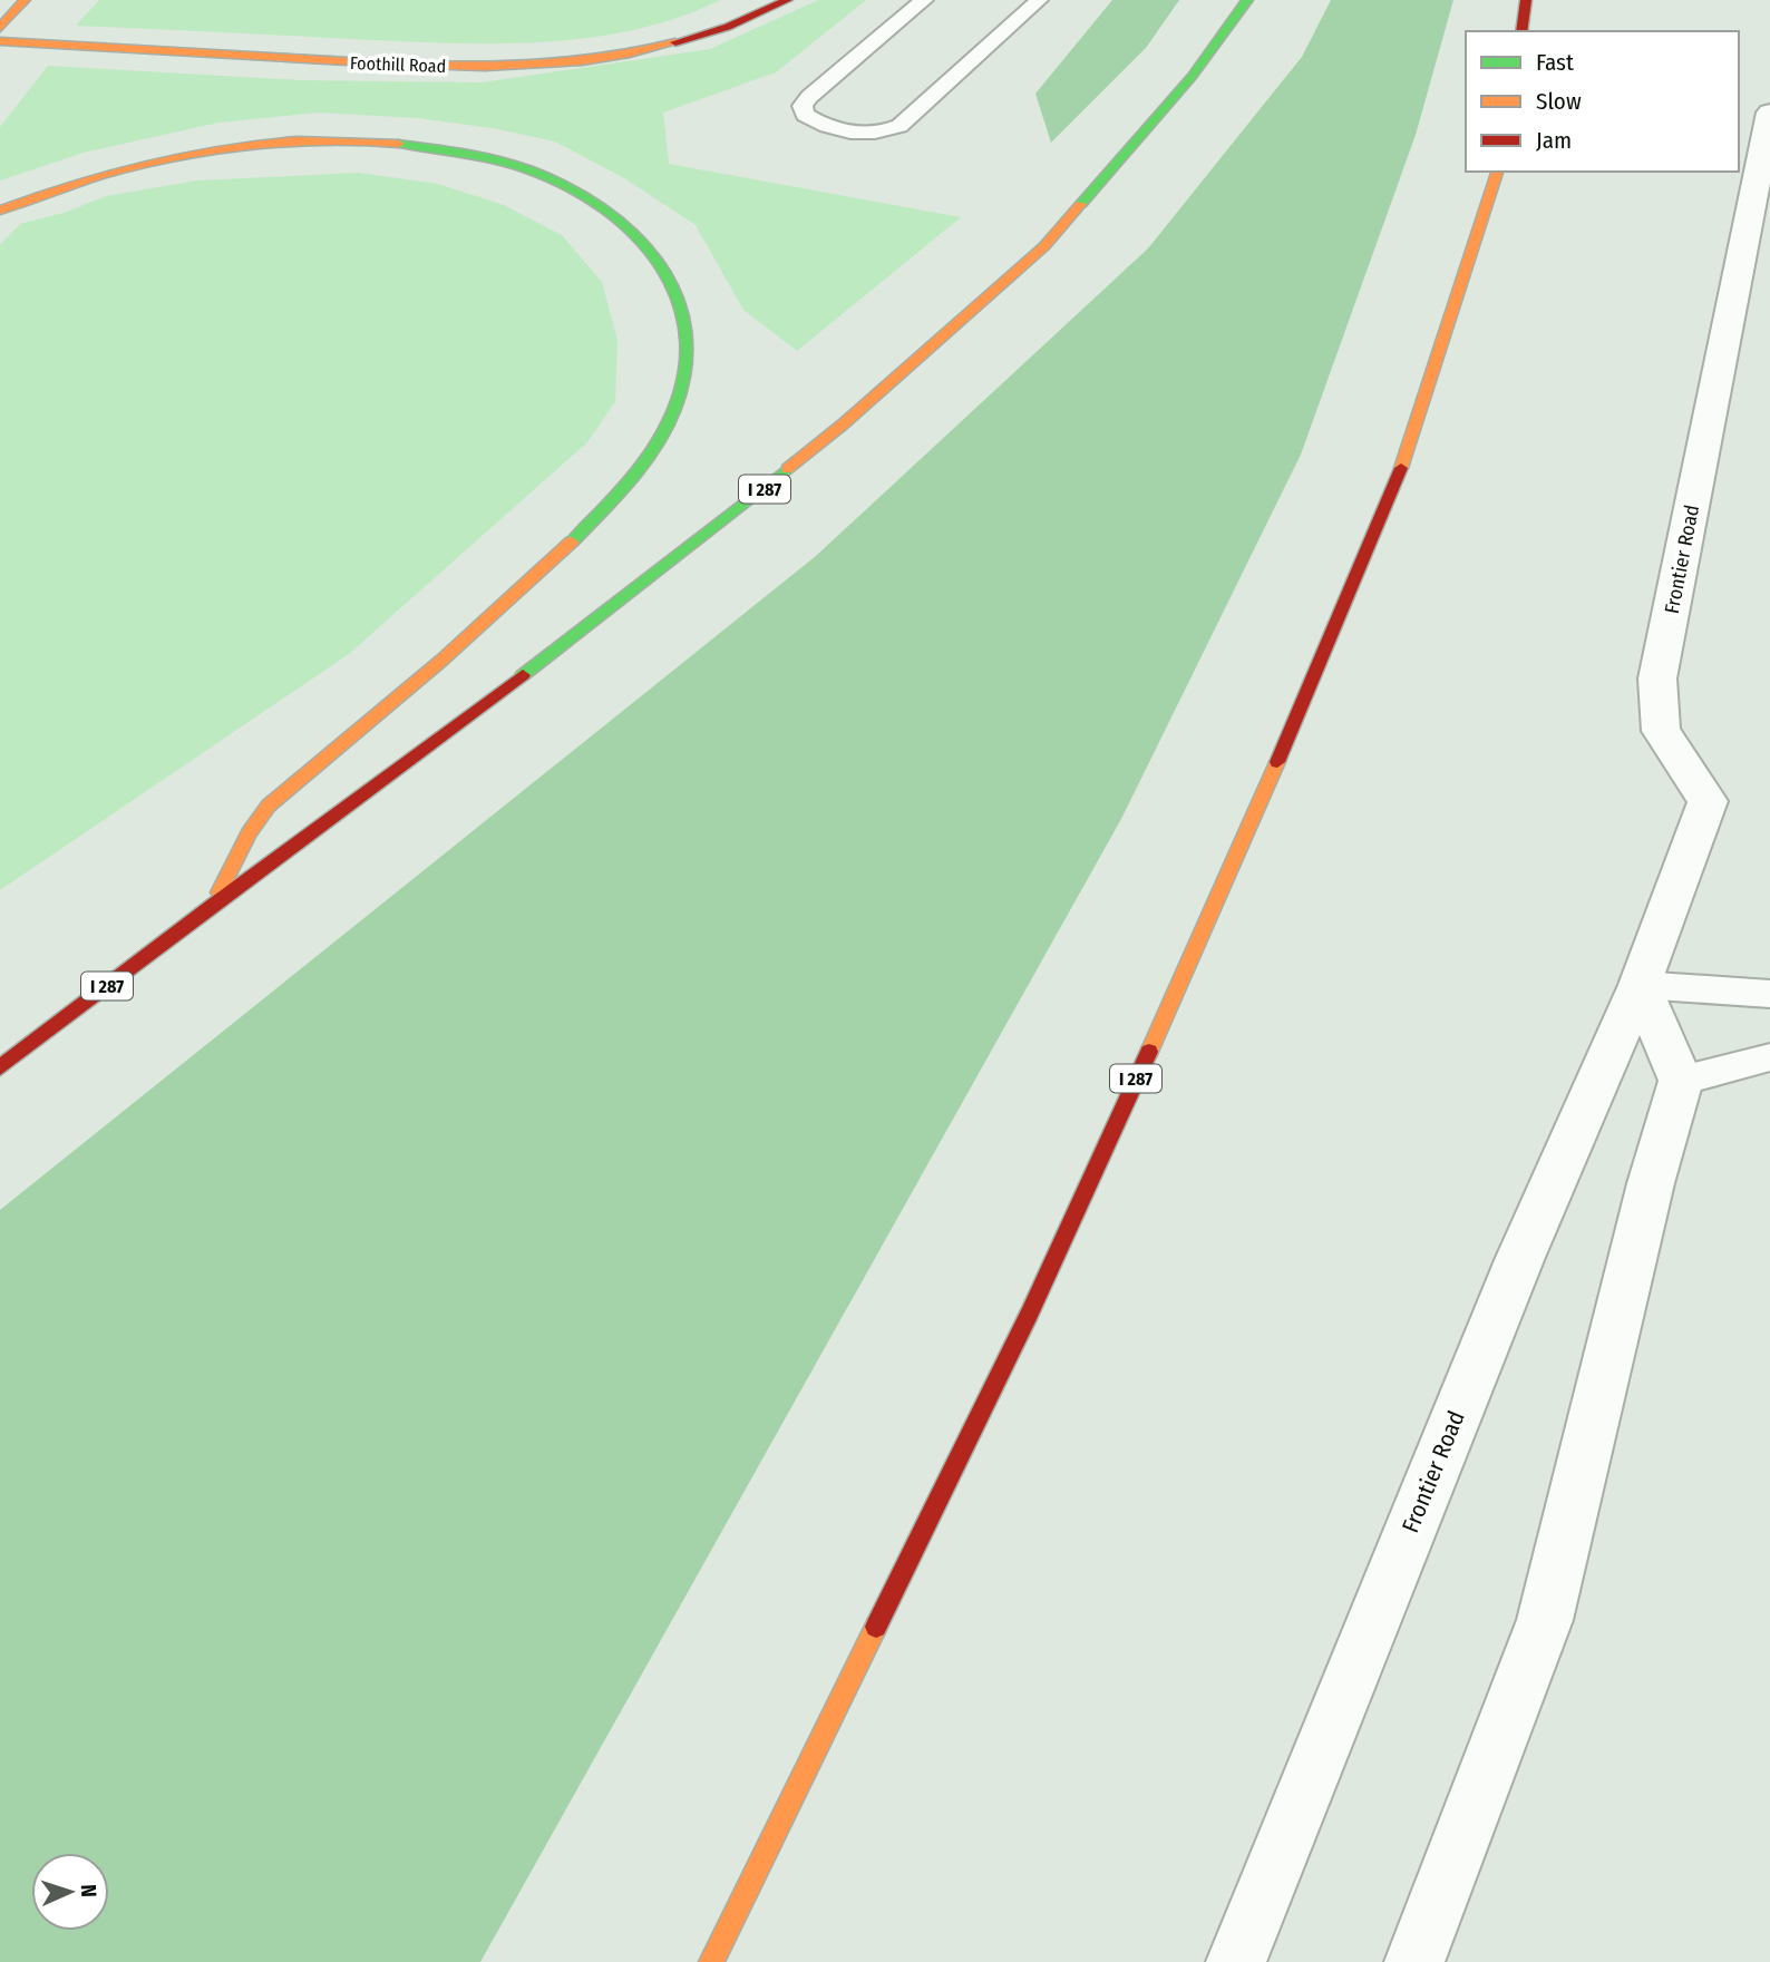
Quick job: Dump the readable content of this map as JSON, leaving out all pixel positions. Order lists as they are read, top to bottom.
{
  "streets": {
    "main road": ["Foothill Road", "I 287"],
    "street": ["Frontier Road"]
  },
  "legend": ["Fast", "Slow", "Jam"],
  "north": "right"
}
